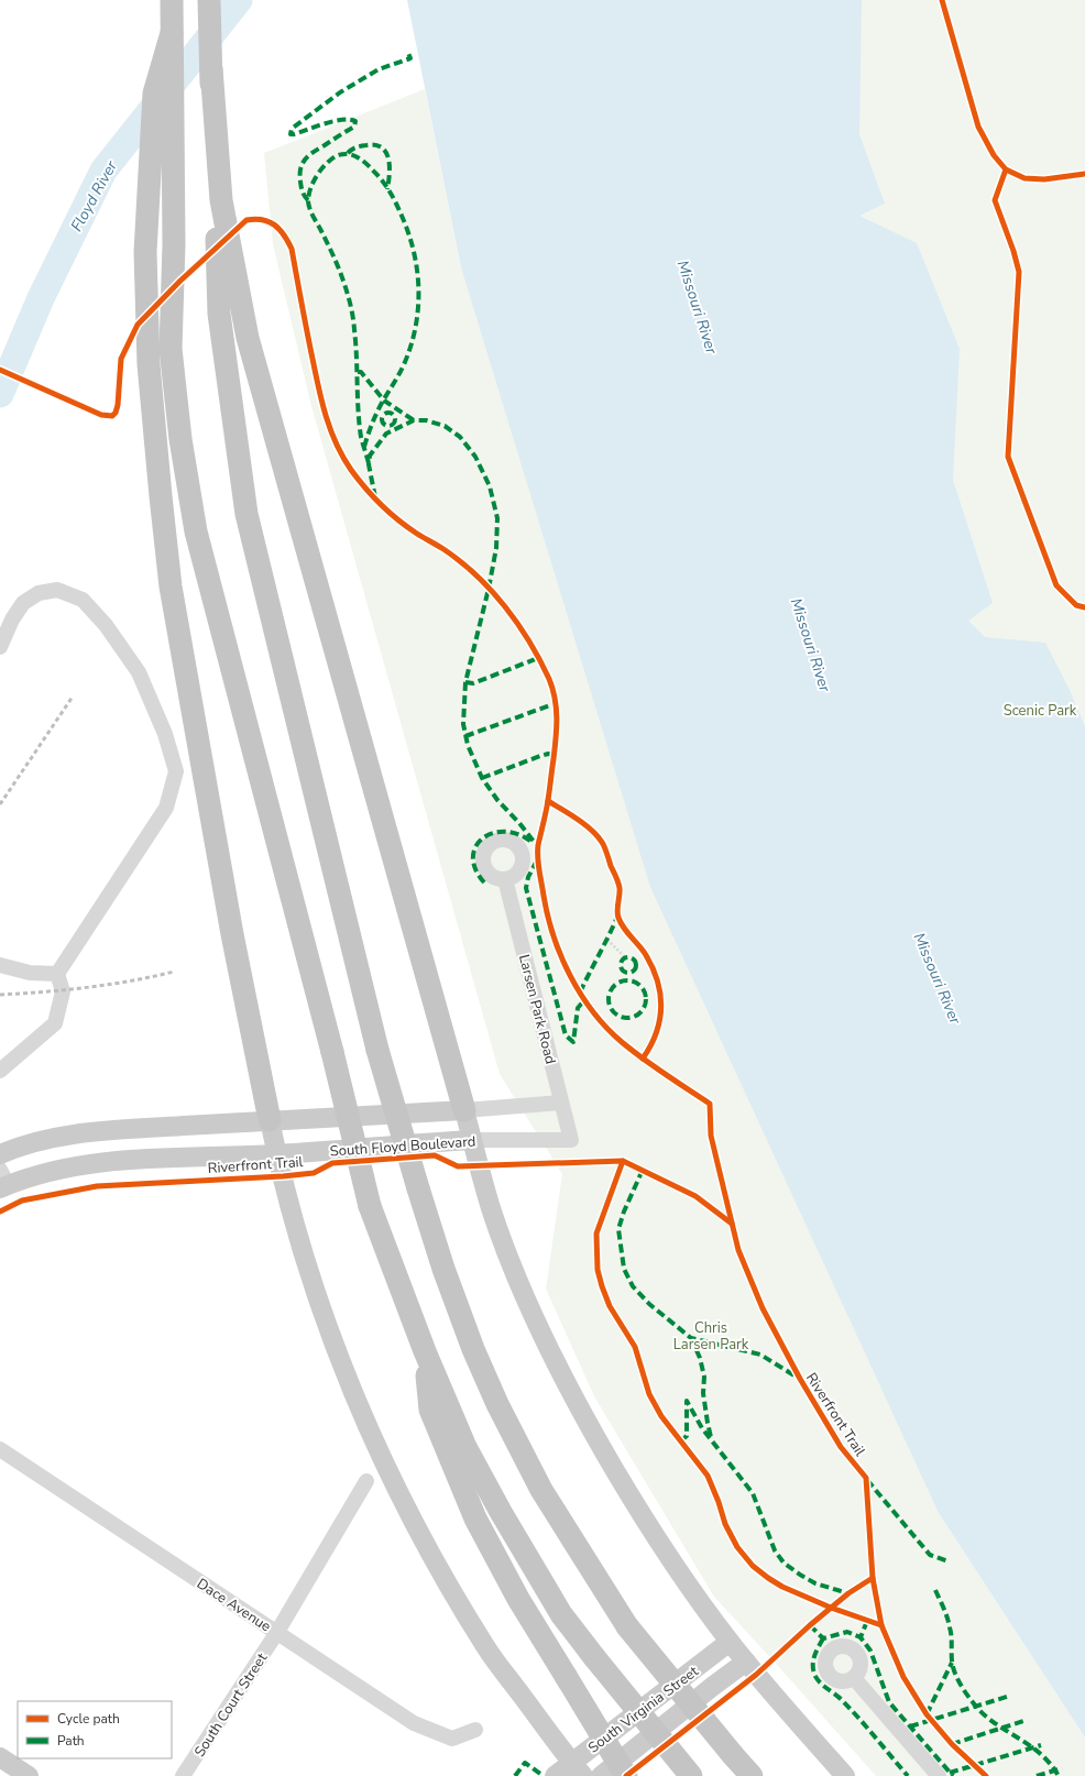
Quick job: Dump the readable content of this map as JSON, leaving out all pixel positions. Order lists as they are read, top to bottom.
{
  "streets": {
    "main road": ["South Floyd Boulevard", "South Virginia Street"],
    "street": ["Larsen Park Road", "Dace Avenue", "South Court Street"],
    "cycle path": ["Riverfront Trail"]
  },
  "crossings": [
    ["Larsen Park Road", "South Floyd Boulevard"],
    ["Dace Avenue", "South Court Street"]
  ],
  "water": ["Floyd River", "Missouri River"],
  "parks": ["Scenic Park", "Chris Larsen Park"],
  "legend": ["Cycle path", "Path"]
}
